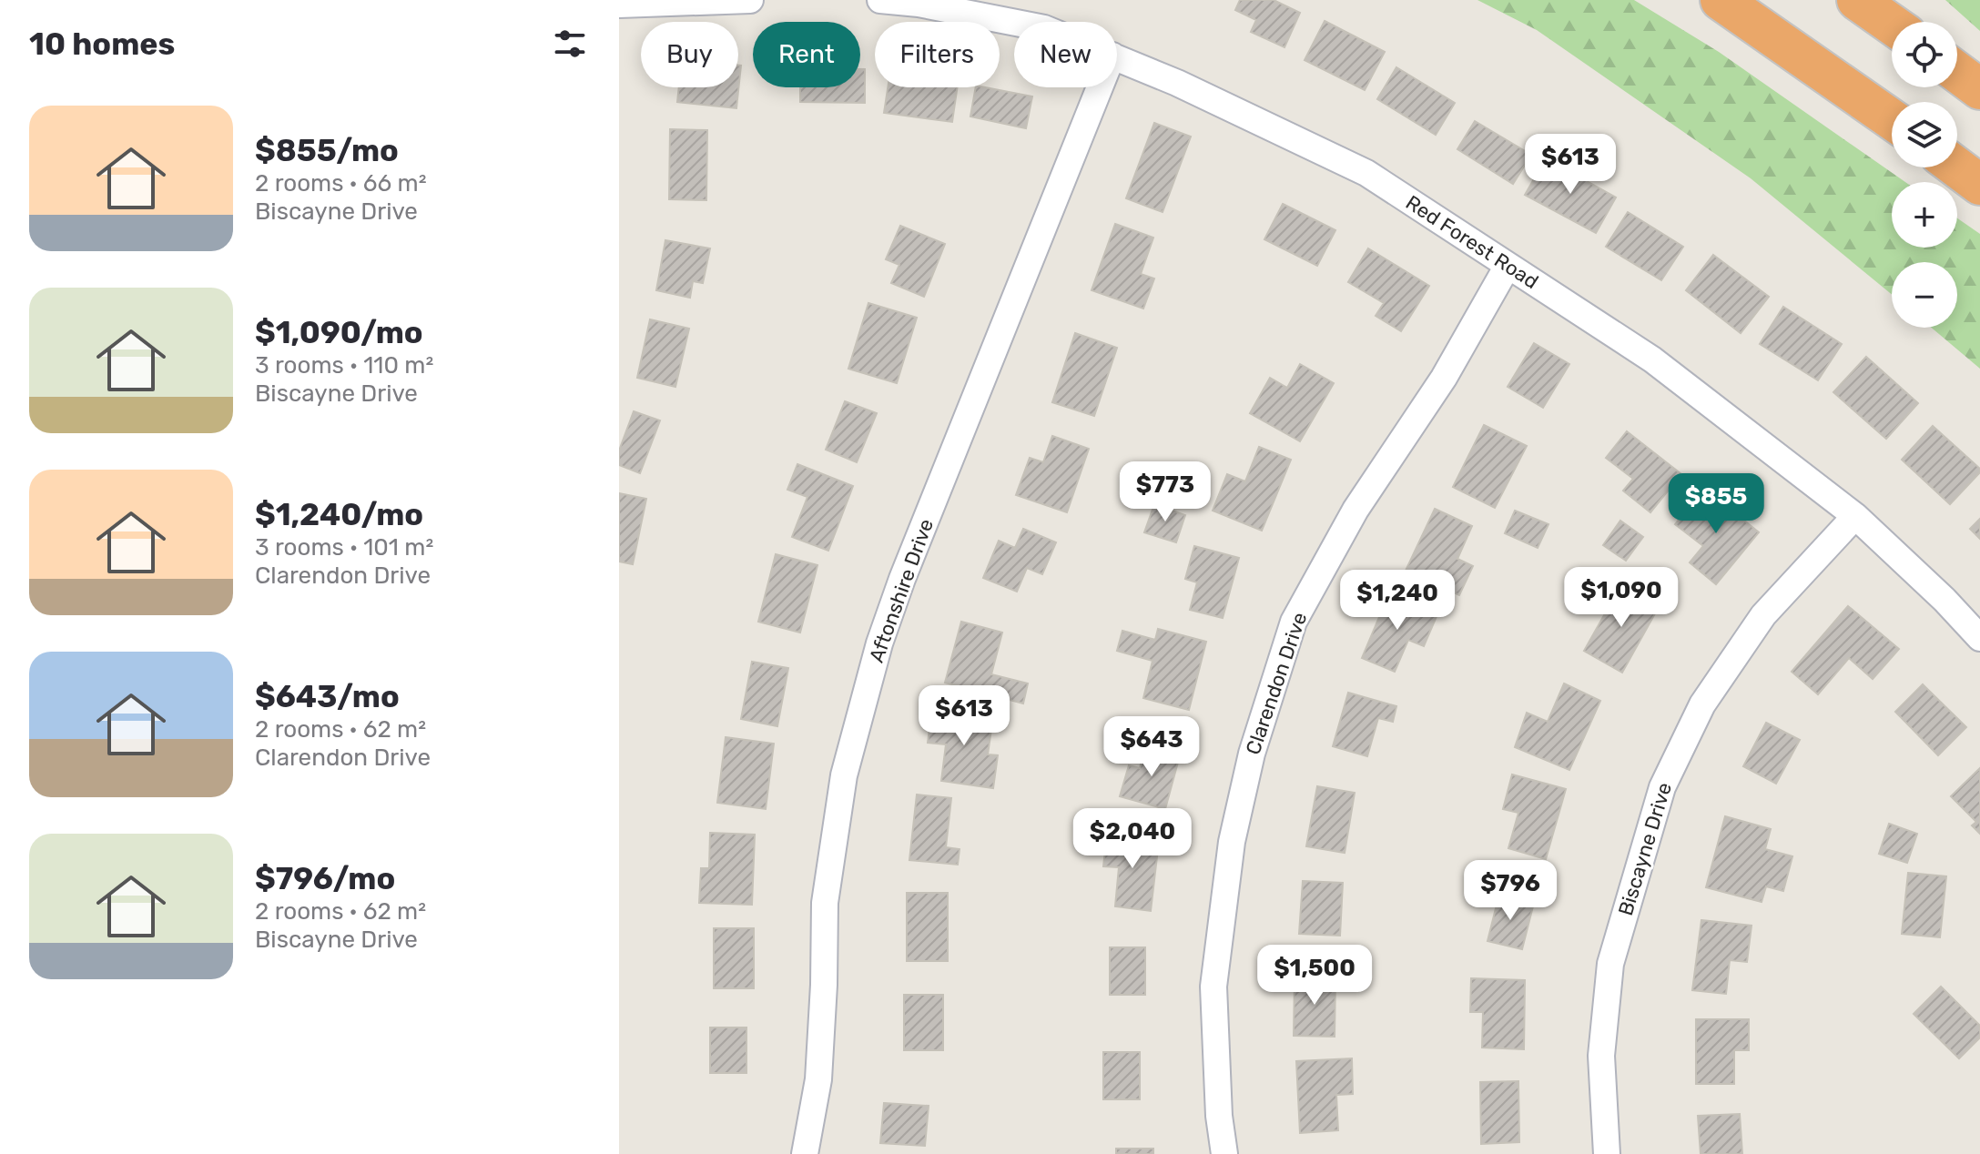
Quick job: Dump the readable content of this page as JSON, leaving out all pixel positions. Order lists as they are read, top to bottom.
{
  "streets": {
    "street": [
      "Red Forest Road",
      "Aftonshire Drive",
      "Clarendon Drive",
      "Biscayne Drive"
    ]
  },
  "crossings": [
    ["Red Forest Road", "Clarendon Drive"],
    ["Red Forest Road", "Biscayne Drive"]
  ],
  "page": {
    "heading": "10 homes",
    "map_buttons": ["+", "−"],
    "chip": [
      "Buy",
      "Rent",
      "Filters",
      "New"
    ],
    "list": [
      {
        "name": "$855/mo",
        "note": "2 rooms · 66 m² · Biscayne Drive"
      },
      {
        "name": "$1,090/mo",
        "note": "3 rooms · 110 m² · Biscayne Drive"
      },
      {
        "name": "$1,240/mo",
        "note": "3 rooms · 101 m² · Clarendon Drive"
      },
      {
        "name": "$643/mo",
        "note": "2 rooms · 62 m² · Clarendon Drive"
      },
      {
        "name": "$796/mo",
        "note": "2 rooms · 62 m² · Biscayne Drive"
      }
    ],
    "price": [
      "$613",
      "$773",
      "$855",
      "$1,090",
      "$1,240",
      "$613",
      "$643",
      "$2,040",
      "$796",
      "$1,500"
    ]
  }
}
